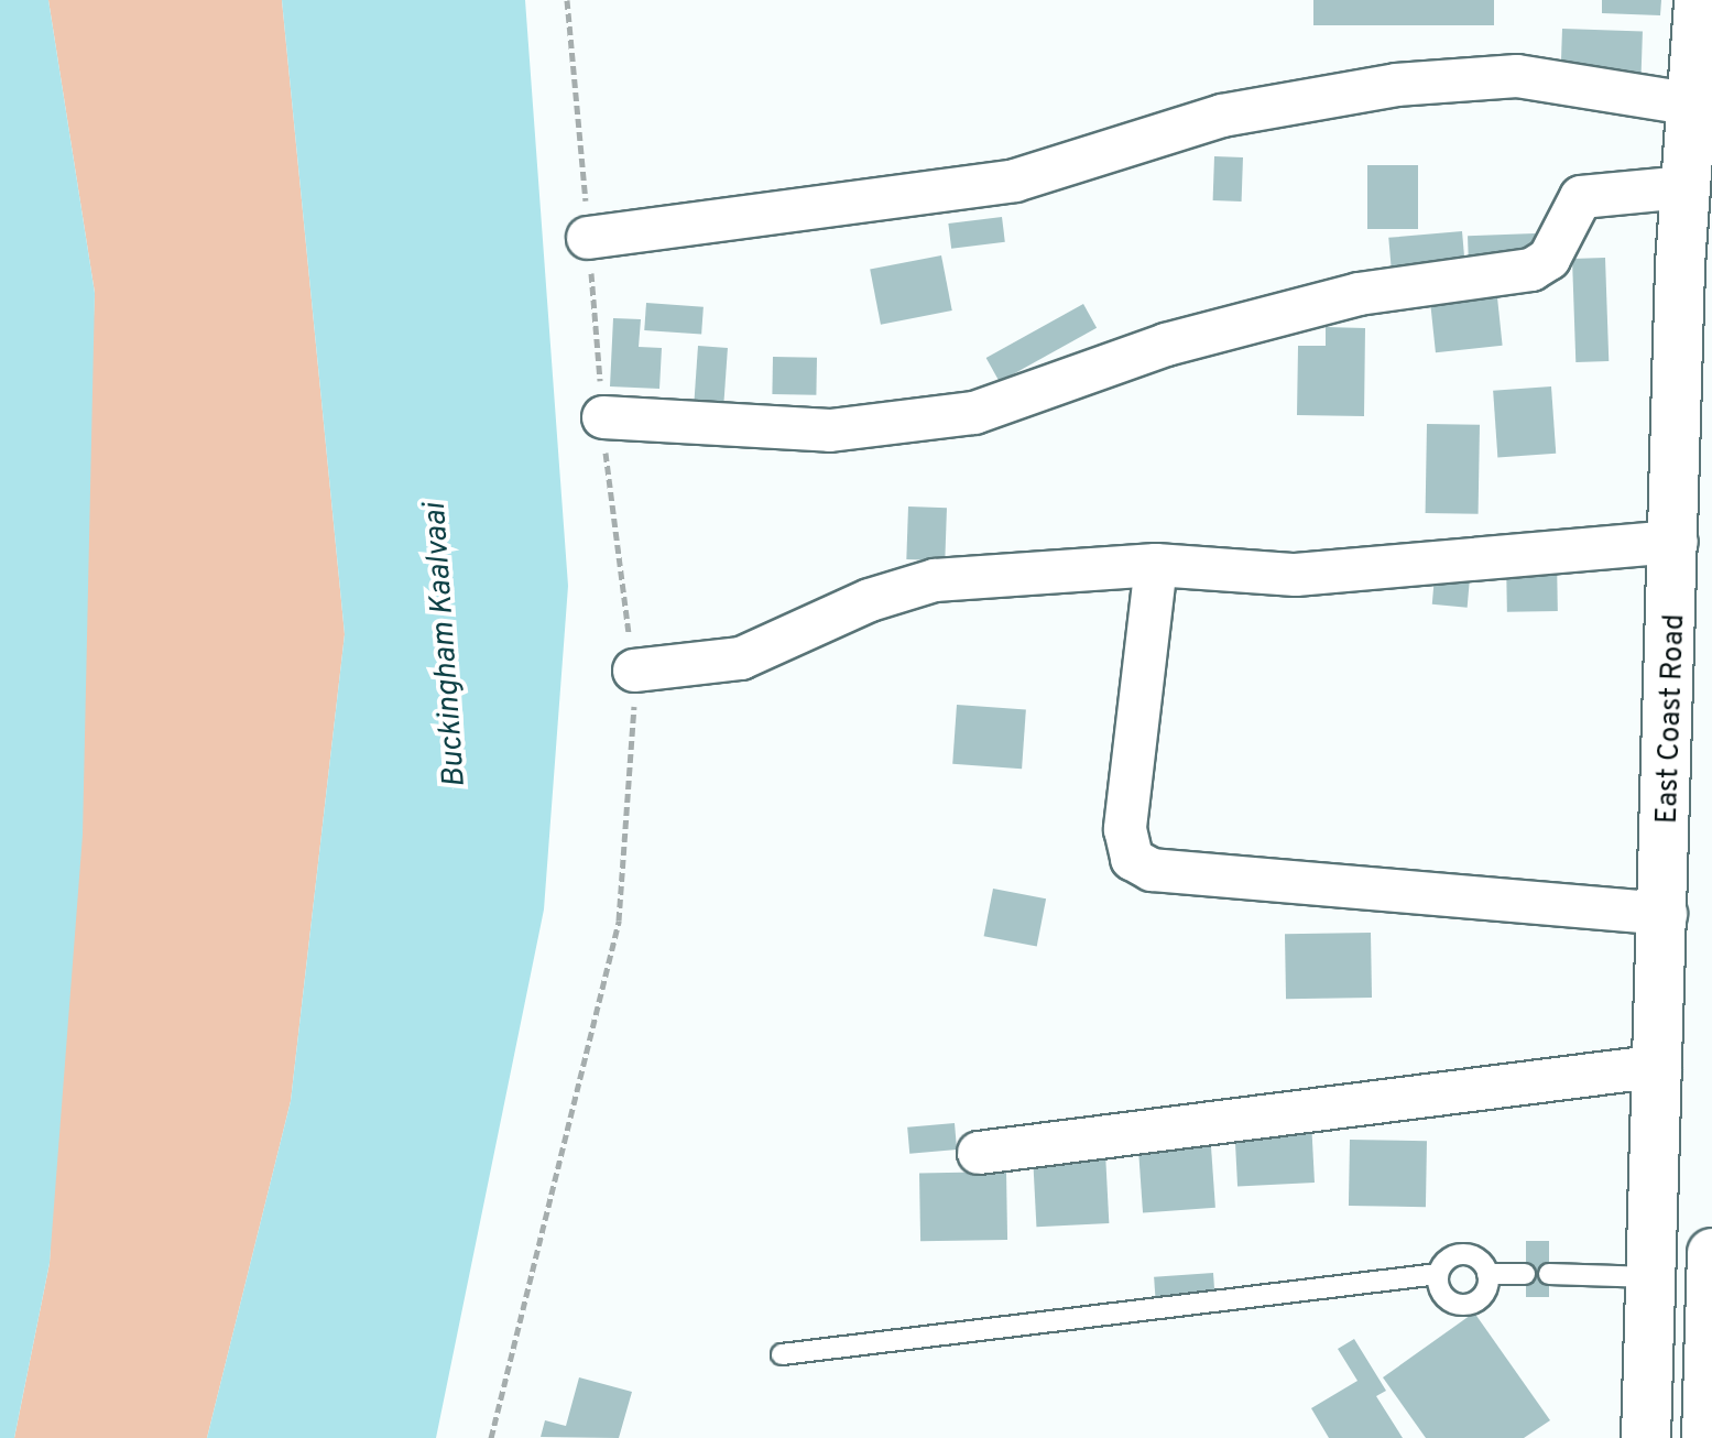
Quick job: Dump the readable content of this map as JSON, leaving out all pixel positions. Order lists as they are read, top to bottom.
{
  "streets": {
    "main road": ["East Coast Road"]
  },
  "water": ["Buckingham Kaalvaai"]
}
